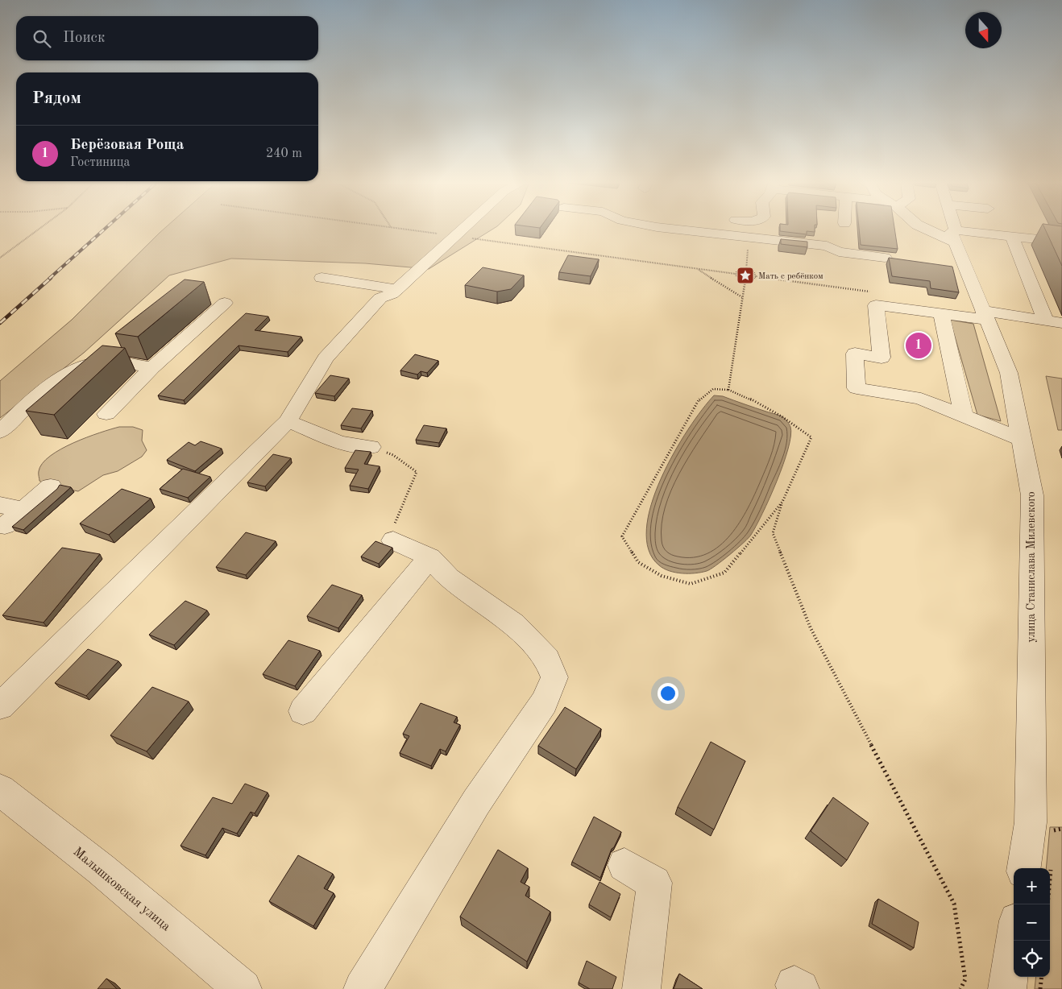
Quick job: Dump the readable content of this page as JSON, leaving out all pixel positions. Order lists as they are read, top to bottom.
{
  "streets": {
    "street": ["улица Станислава Милевского", "Малышковская улица"]
  },
  "places": {
    "place": ["Мать с ребёнком"]
  },
  "north": "bottom",
  "page": {
    "search": "Поиск",
    "heading": "Рядом",
    "list": [
      {
        "mark": "1",
        "name": "Берёзовая Роща",
        "note": "Гостиница",
        "value": "240 m"
      }
    ],
    "pins": "1",
    "map_buttons": ["+", "−"]
  }
}
